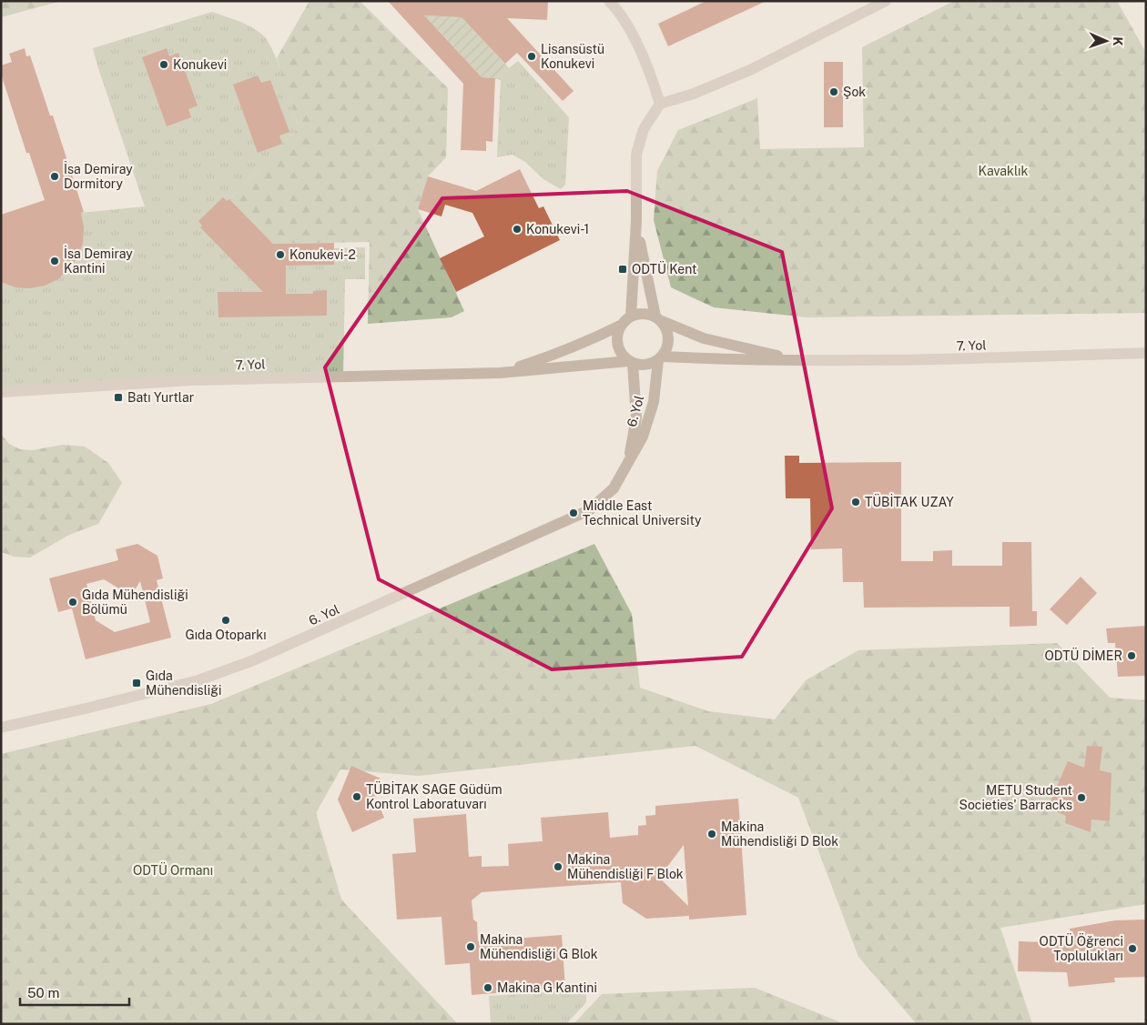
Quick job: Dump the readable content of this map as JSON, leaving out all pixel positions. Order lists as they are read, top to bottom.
{
  "streets": {
    "street": ["7. Yol", "6. Yol"]
  },
  "crossings": [
    ["7. Yol", "6. Yol"]
  ],
  "parks": ["Kavaklık", "ODTÜ Ormanı"],
  "places": {
    "other": [
      "Lisansüstü Konukevi",
      "Konukevi",
      "Şok",
      "İsa Demiray Dormitory",
      "Konukevi-1",
      "Konukevi-2",
      "İsa Demiray Kantini",
      "TÜBİTAK UZAY",
      "Middle East Technical University",
      "Gıda Mühendisliği Bölümü",
      "Gıda Otoparkı",
      "ODTÜ DİMER",
      "TÜBİTAK SAGE Güdüm Kontrol Laboratuvarı",
      "METU Student Societies' Barracks",
      "Makina Mühendisliği D Blok",
      "Makina Mühendisliği F Blok",
      "Makina Mühendisliği G Blok",
      "ODTÜ Öğrenci Toplulukları",
      "Makina G Kantini"
    ],
    "transit": ["ODTÜ Kent", "Batı Yurtlar", "Gıda Mühendisliği"]
  },
  "scale_bar": "50 m",
  "north": "right"
}
